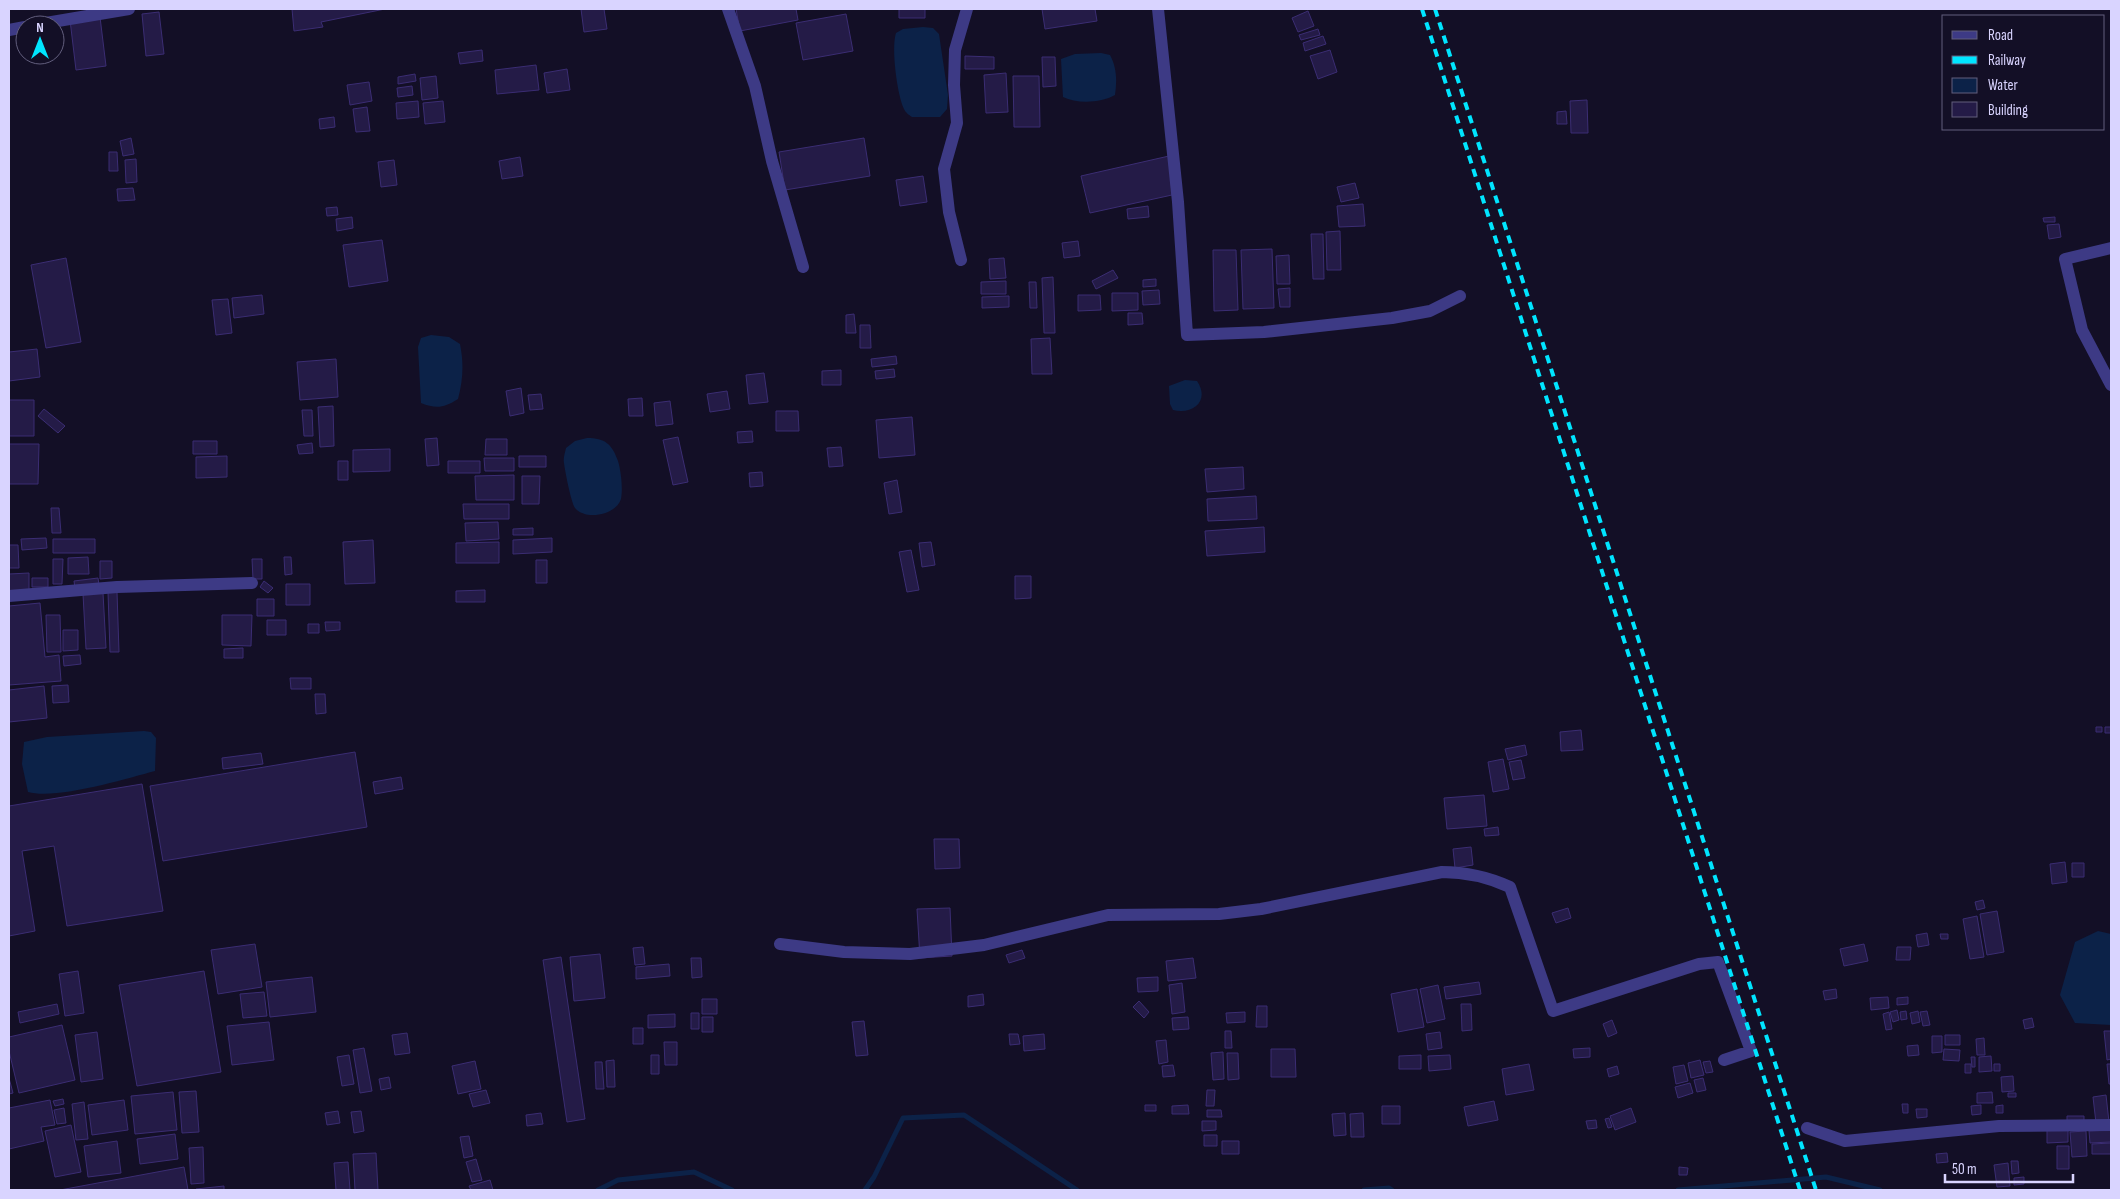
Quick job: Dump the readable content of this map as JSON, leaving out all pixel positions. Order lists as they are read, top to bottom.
{
  "legend": [
    "Road",
    "Railway",
    "Water",
    "Building"
  ],
  "scale_bar": "50 m",
  "north": "top"
}
